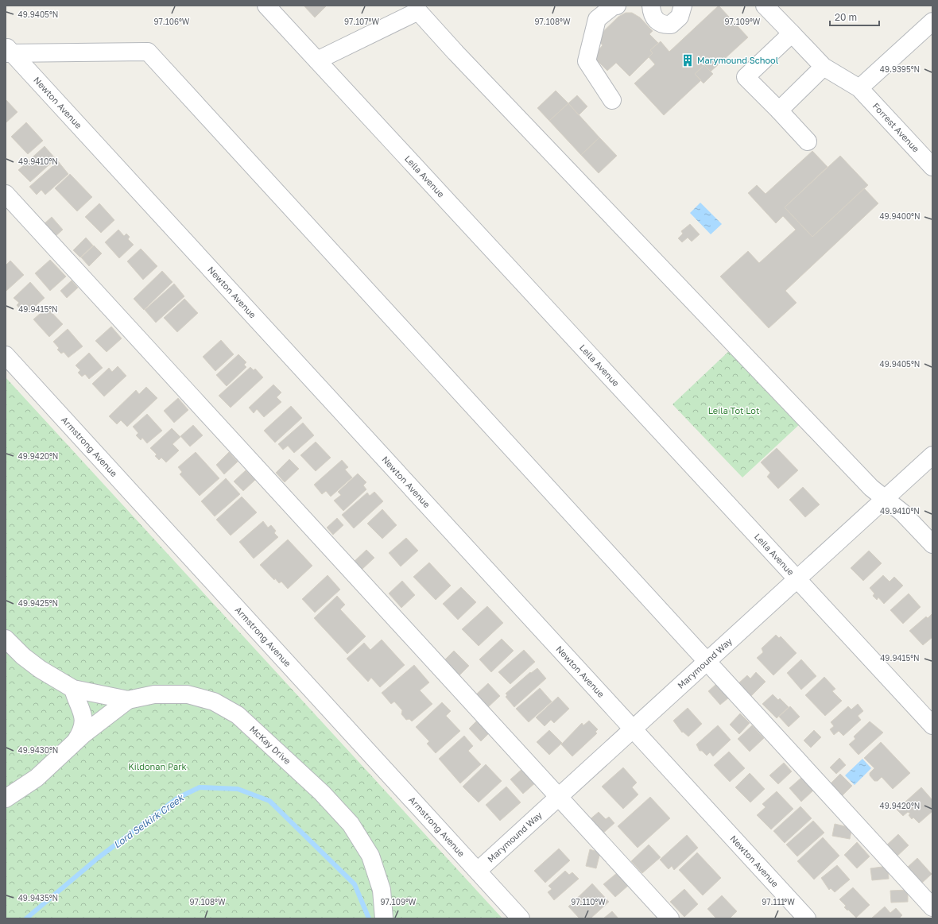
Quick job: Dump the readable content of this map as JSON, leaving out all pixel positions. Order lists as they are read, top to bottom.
{
  "streets": {
    "street": [
      "Newton Avenue",
      "Forrest Avenue",
      "Leila Avenue",
      "Armstrong Avenue",
      "Marymound Way",
      "McKay Drive"
    ]
  },
  "crossings": [
    ["Newton Avenue", "Marymound Way"],
    ["Leila Avenue", "Marymound Way"],
    ["Armstrong Avenue", "Marymound Way"]
  ],
  "water": ["Lord Selkirk Creek"],
  "parks": ["Leila Tot Lot", "Kildonan Park"],
  "places": {
    "building": ["Marymound School"]
  },
  "scale_bar": "20 m",
  "coordinates": [
    "49.9405°N",
    "97.109°W",
    "97.106°W",
    "97.107°W",
    "97.108°W",
    "49.9395°N",
    "49.9410°N",
    "49.9400°N",
    "49.9415°N",
    "49.9420°N",
    "49.9425°N",
    "49.9430°N",
    "49.9435°N",
    "97.110°W",
    "97.111°W"
  ]
}
